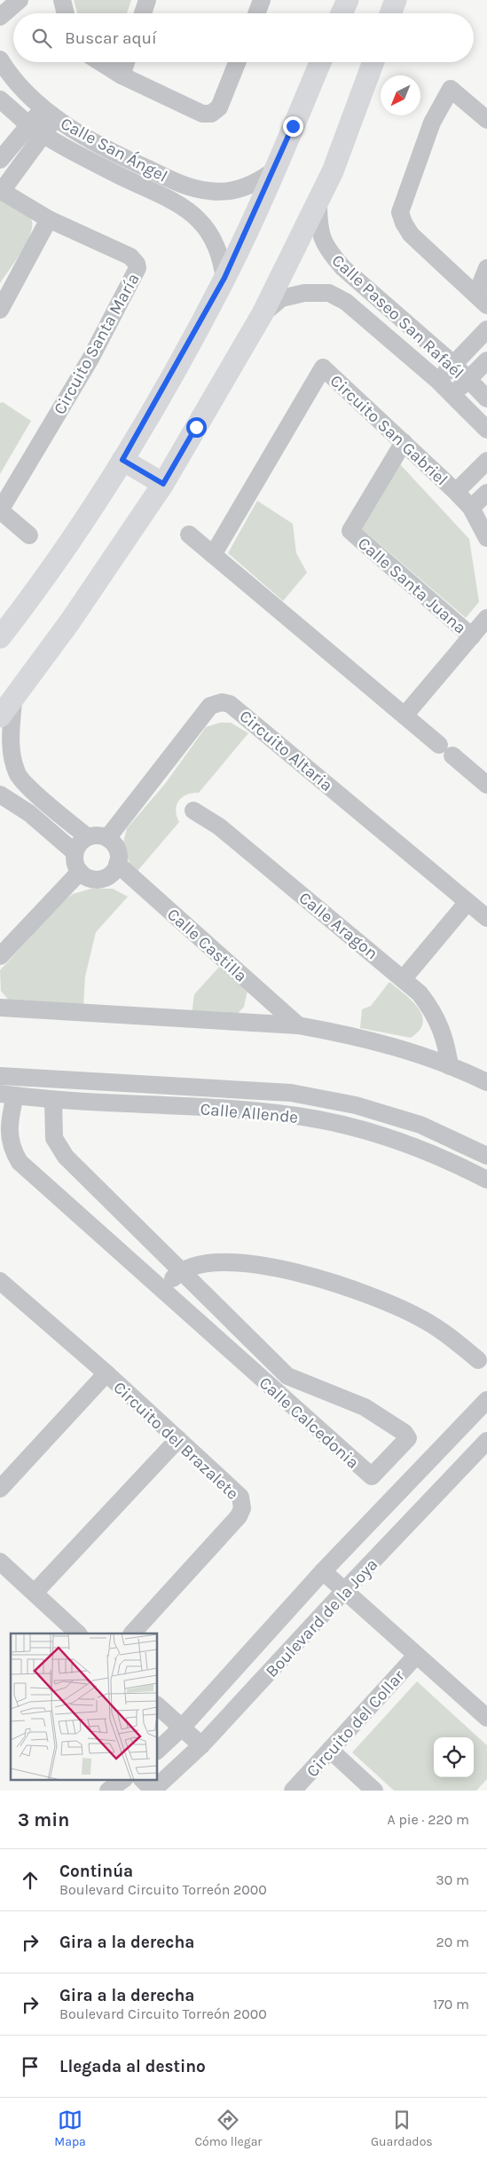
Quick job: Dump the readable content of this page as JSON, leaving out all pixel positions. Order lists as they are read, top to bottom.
{
  "streets": {
    "street": [
      "Calle San Ángel",
      "Calle Paseo San Rafaél",
      "Circuito Santa María",
      "Circuito San Gabriel",
      "Calle Santa Juana",
      "Circuito Altaria",
      "Calle Aragon",
      "Calle Castilla",
      "Calle Allende",
      "Calle Calcedonia",
      "Circuito del Brazalete",
      "Boulevard de la Joya",
      "Circuito del Collar"
    ]
  },
  "crossings": [
    ["Calle San Ángel", "Circuito Santa María"],
    ["Circuito San Gabriel", "Calle Santa Juana"],
    ["Circuito Altaria", "Calle Castilla"],
    ["Calle Allende", "Calle Calcedonia"],
    ["Boulevard de la Joya", "Circuito del Collar"]
  ],
  "north": "bottom left",
  "page": {
    "search": "Buscar aquí",
    "heading": ["3 min", "A pie · 220 m"],
    "list": [
      ["Continúa", "Boulevard Circuito Torreón 2000", "30 m"],
      ["Gira a la derecha", "20 m"],
      ["Gira a la derecha", "Boulevard Circuito Torreón 2000", "170 m"],
      "Llegada al destino"
    ],
    "nav": ["Mapa", "Cómo llegar", "Guardados"]
  }
}
